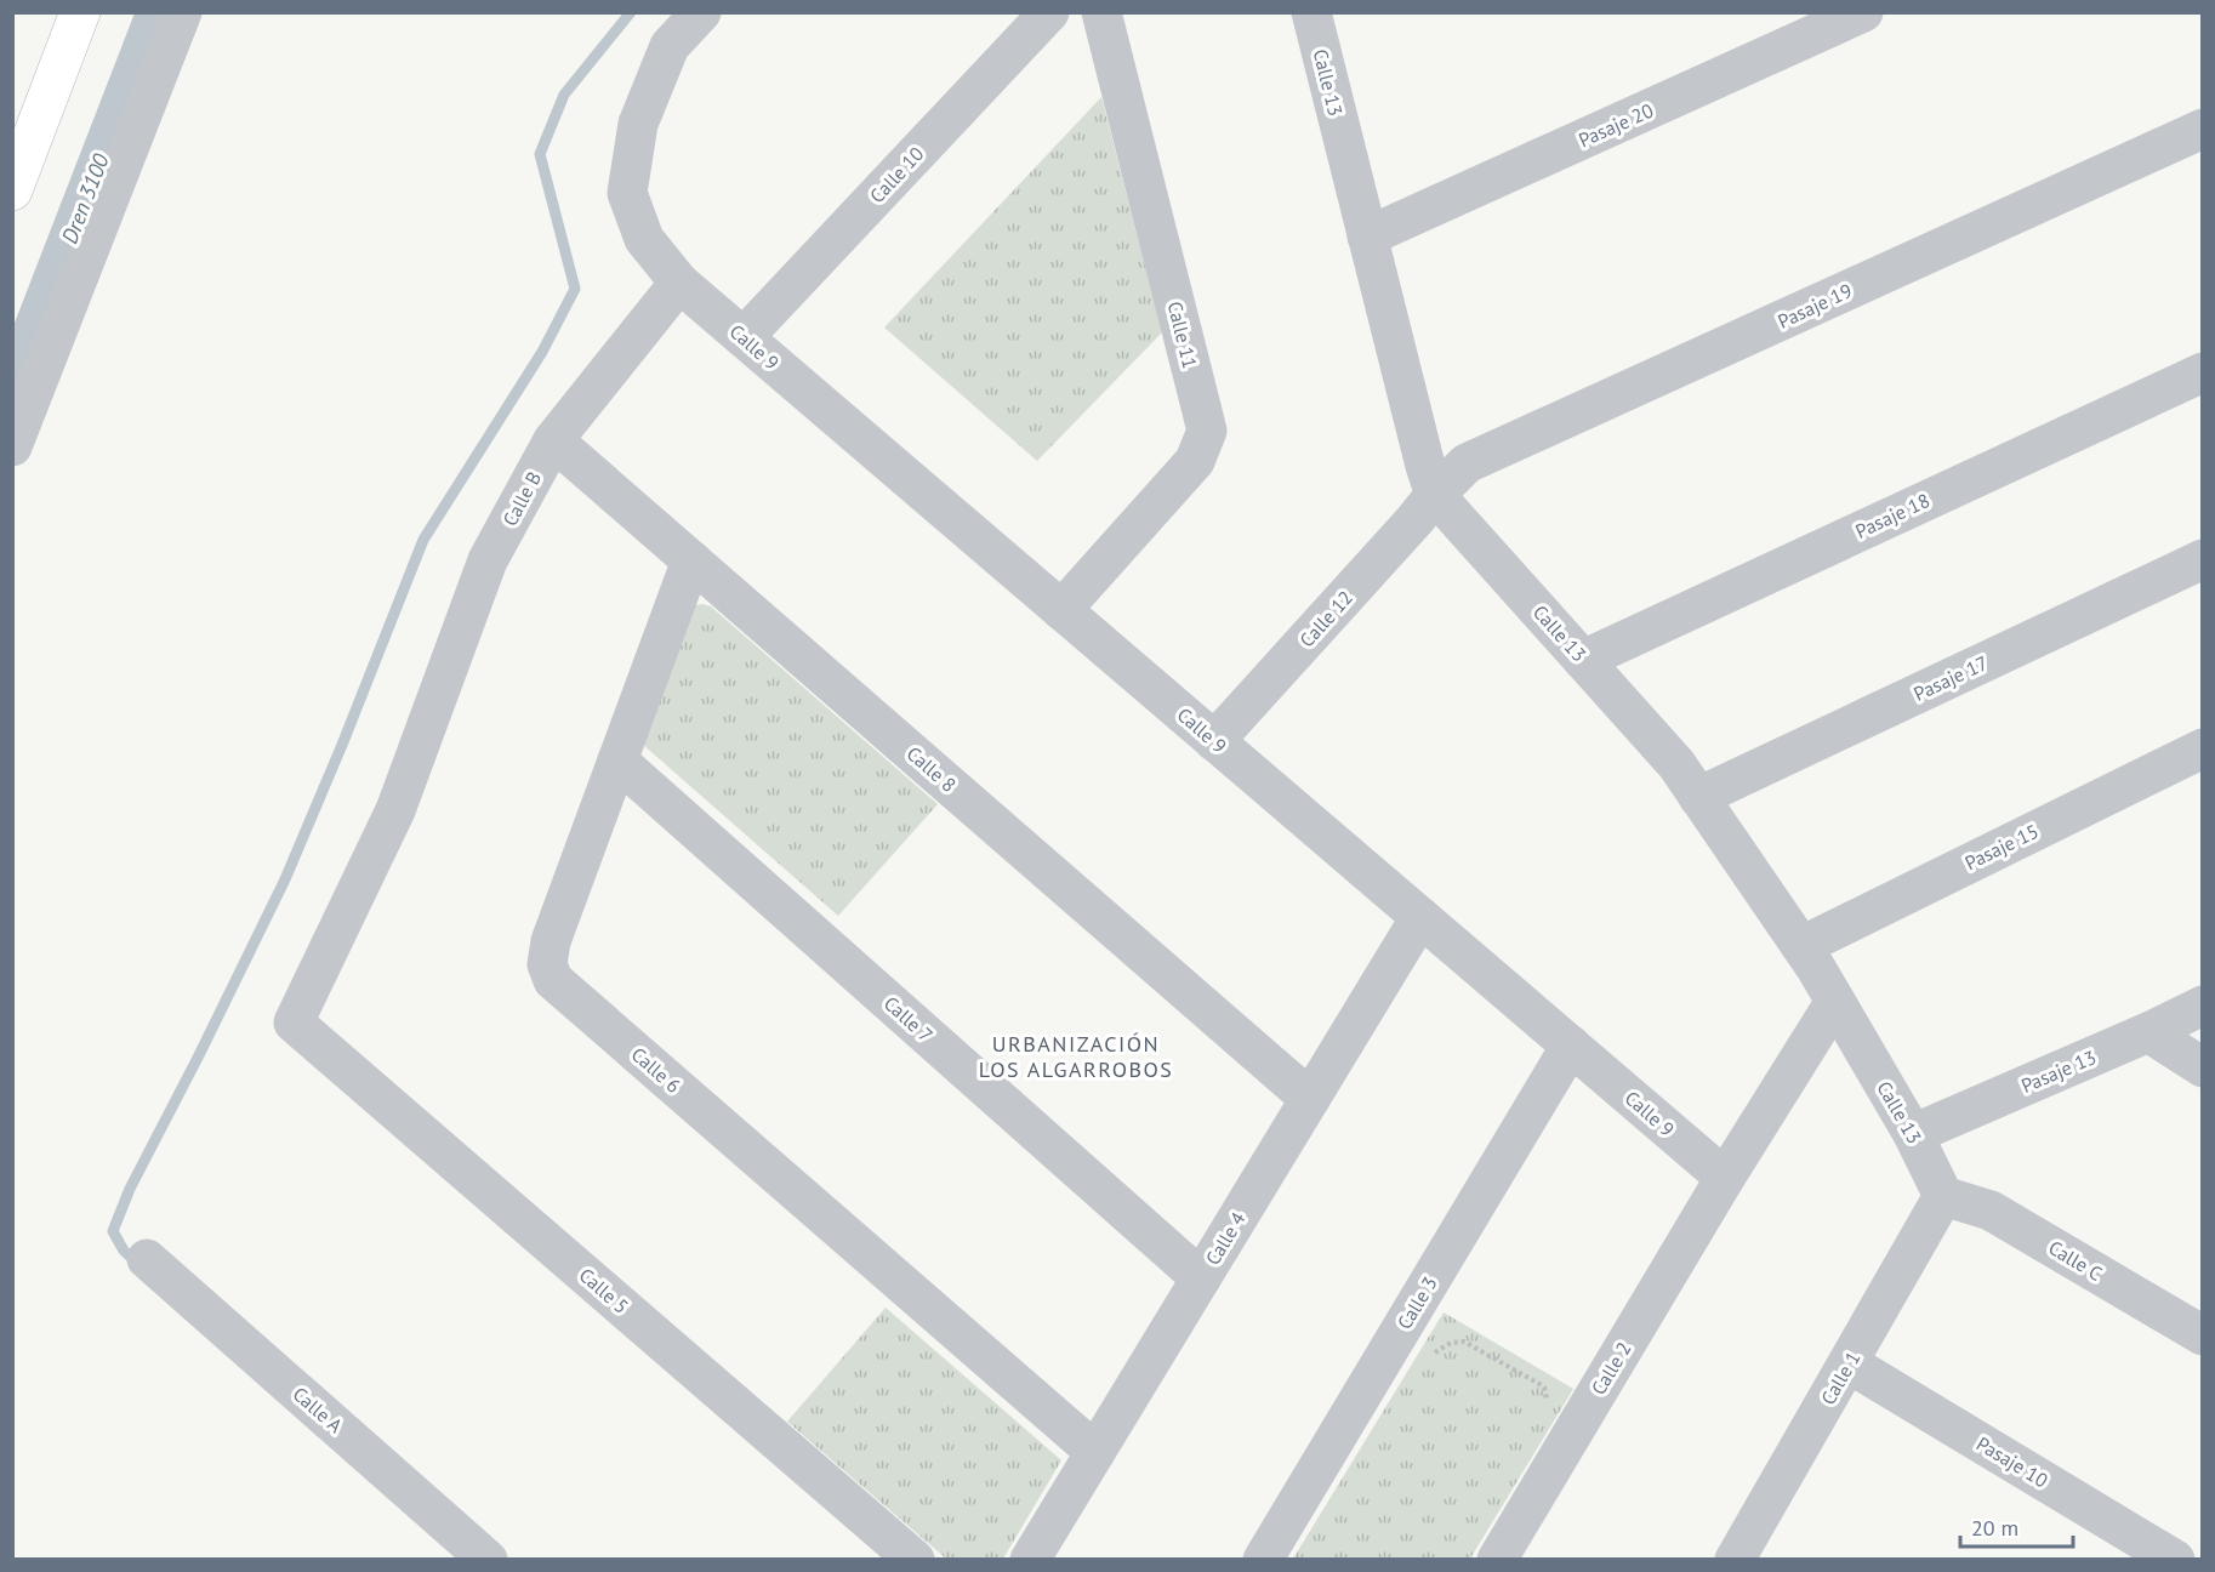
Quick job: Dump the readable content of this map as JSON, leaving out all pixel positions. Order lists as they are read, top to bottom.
{
  "streets": {
    "street": [
      "Calle 13",
      "Pasaje 20",
      "Calle 10",
      "Pasaje 19",
      "Calle 11",
      "Calle 9",
      "Calle B",
      "Pasaje 18",
      "Calle 12",
      "Pasaje 17",
      "Calle 8",
      "Pasaje 15",
      "Calle 7",
      "Calle 6",
      "Pasaje 13",
      "Calle 4",
      "Calle C",
      "Calle 5",
      "Calle 3",
      "Calle 2",
      "Calle 1",
      "Calle A",
      "Pasaje 10"
    ]
  },
  "crossings": [
    ["Calle 13", "Pasaje 20"],
    ["Calle 13", "Pasaje 19"],
    ["Calle 13", "Pasaje 18"],
    ["Calle 13", "Calle 12"],
    ["Calle 13", "Pasaje 17"],
    ["Calle 13", "Pasaje 15"],
    ["Calle 13", "Pasaje 13"],
    ["Calle 13", "Calle C"],
    ["Calle 13", "Calle 2"],
    ["Calle 13", "Calle 1"],
    ["Calle 10", "Calle 9"],
    ["Pasaje 19", "Calle 12"],
    ["Calle 11", "Calle 9"],
    ["Calle 9", "Calle B"],
    ["Calle 9", "Calle 12"],
    ["Calle 9", "Calle 4"],
    ["Calle 9", "Calle 3"],
    ["Calle 9", "Calle 2"],
    ["Calle B", "Calle 8"],
    ["Calle B", "Calle 5"],
    ["Calle 8", "Calle 6"],
    ["Calle 8", "Calle 4"],
    ["Calle 7", "Calle 6"],
    ["Calle 7", "Calle 4"],
    ["Calle 6", "Calle 4"],
    ["Calle C", "Calle 1"],
    ["Calle 1", "Pasaje 10"]
  ],
  "districts": ["URBANIZACIÓN LOS ALGARROBOS"],
  "water": ["Dren 3100"],
  "scale_bar": "20 m"
}
